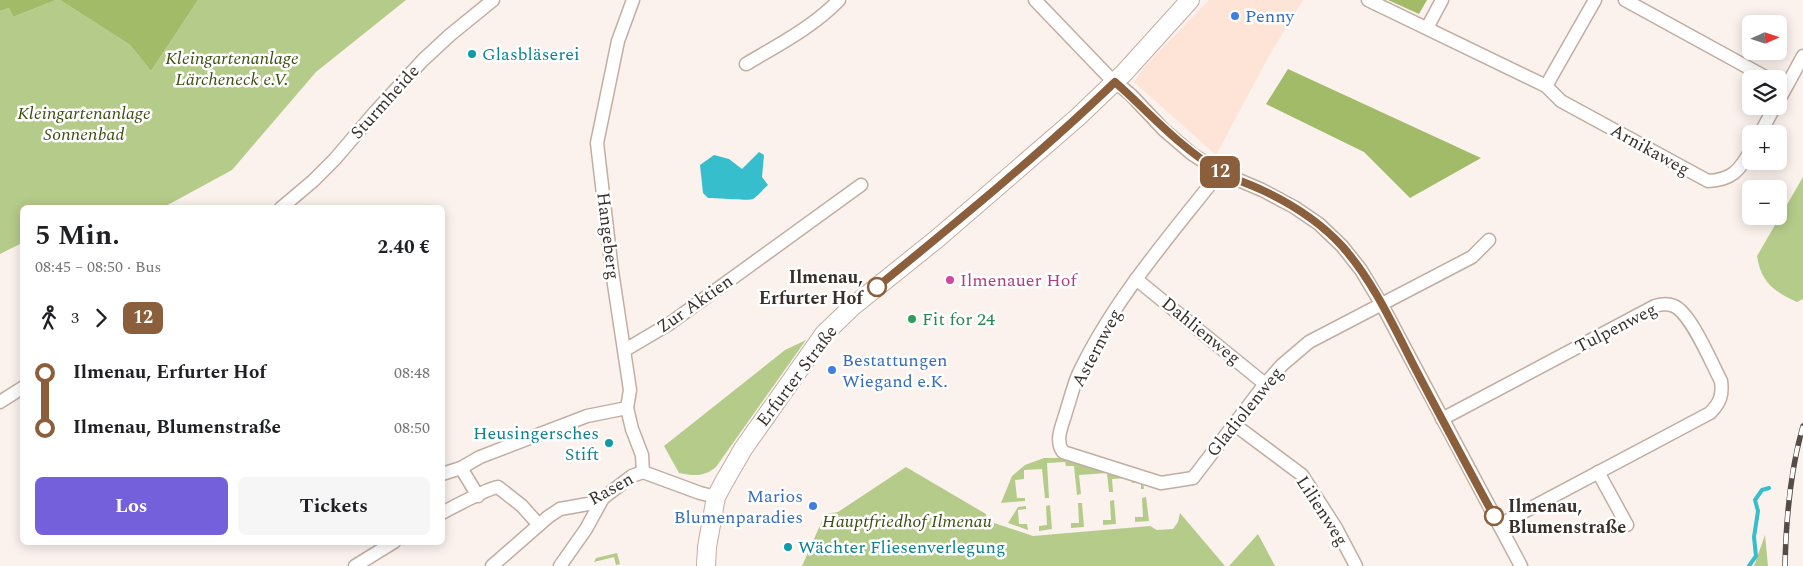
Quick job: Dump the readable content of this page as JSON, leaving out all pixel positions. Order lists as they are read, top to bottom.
{
  "streets": {
    "main road": ["Erfurter Straße"],
    "street": [
      "Sturmheide",
      "Arnikaweg",
      "Hangeberg",
      "Zur Aktien",
      "Tulpenweg",
      "Dahlienweg",
      "Asternweg",
      "Gladiolenweg",
      "Rasen",
      "Lilienweg"
    ]
  },
  "crossings": [
    ["Hangeberg", "Zur Aktien"],
    ["Hangeberg", "Rasen"],
    ["Dahlienweg", "Asternweg"],
    ["Dahlienweg", "Gladiolenweg"],
    ["Asternweg", "Gladiolenweg"],
    ["Erfurter Straße", "Rasen"],
    ["Gladiolenweg", "Lilienweg"]
  ],
  "parks": ["Kleingartenanlage Lärcheneck e.V.", "Kleingartenanlage Sonnenbad", "Hauptfriedhof Ilmenau"],
  "places": [
    "Penny",
    "Glasbläserei",
    "Ilmenauer Hof",
    "Ilmenau, Erfurter Hof",
    "Fit for 24",
    "Bestattungen Wiegand e.K.",
    "Heusingersches Stift",
    "Marios Blumenparadies",
    "Ilmenau, Blumenstraße",
    "Wächter Fliesenverlegung"
  ],
  "lines": ["bus line 12"],
  "north": "right",
  "page": {
    "on_map": "12",
    "map_buttons": ["+", "−"],
    "heading": ["5 Min.", "08:45 – 08:50 · Bus", "2.40 €"],
    "legs": ["3", "12"],
    "list": [
      {
        "name": "Ilmenau, Erfurter Hof",
        "value": "08:48"
      },
      {
        "name": "Ilmenau, Blumenstraße",
        "value": "08:50"
      }
    ],
    "buttons": ["Los", "Tickets"]
  }
}
